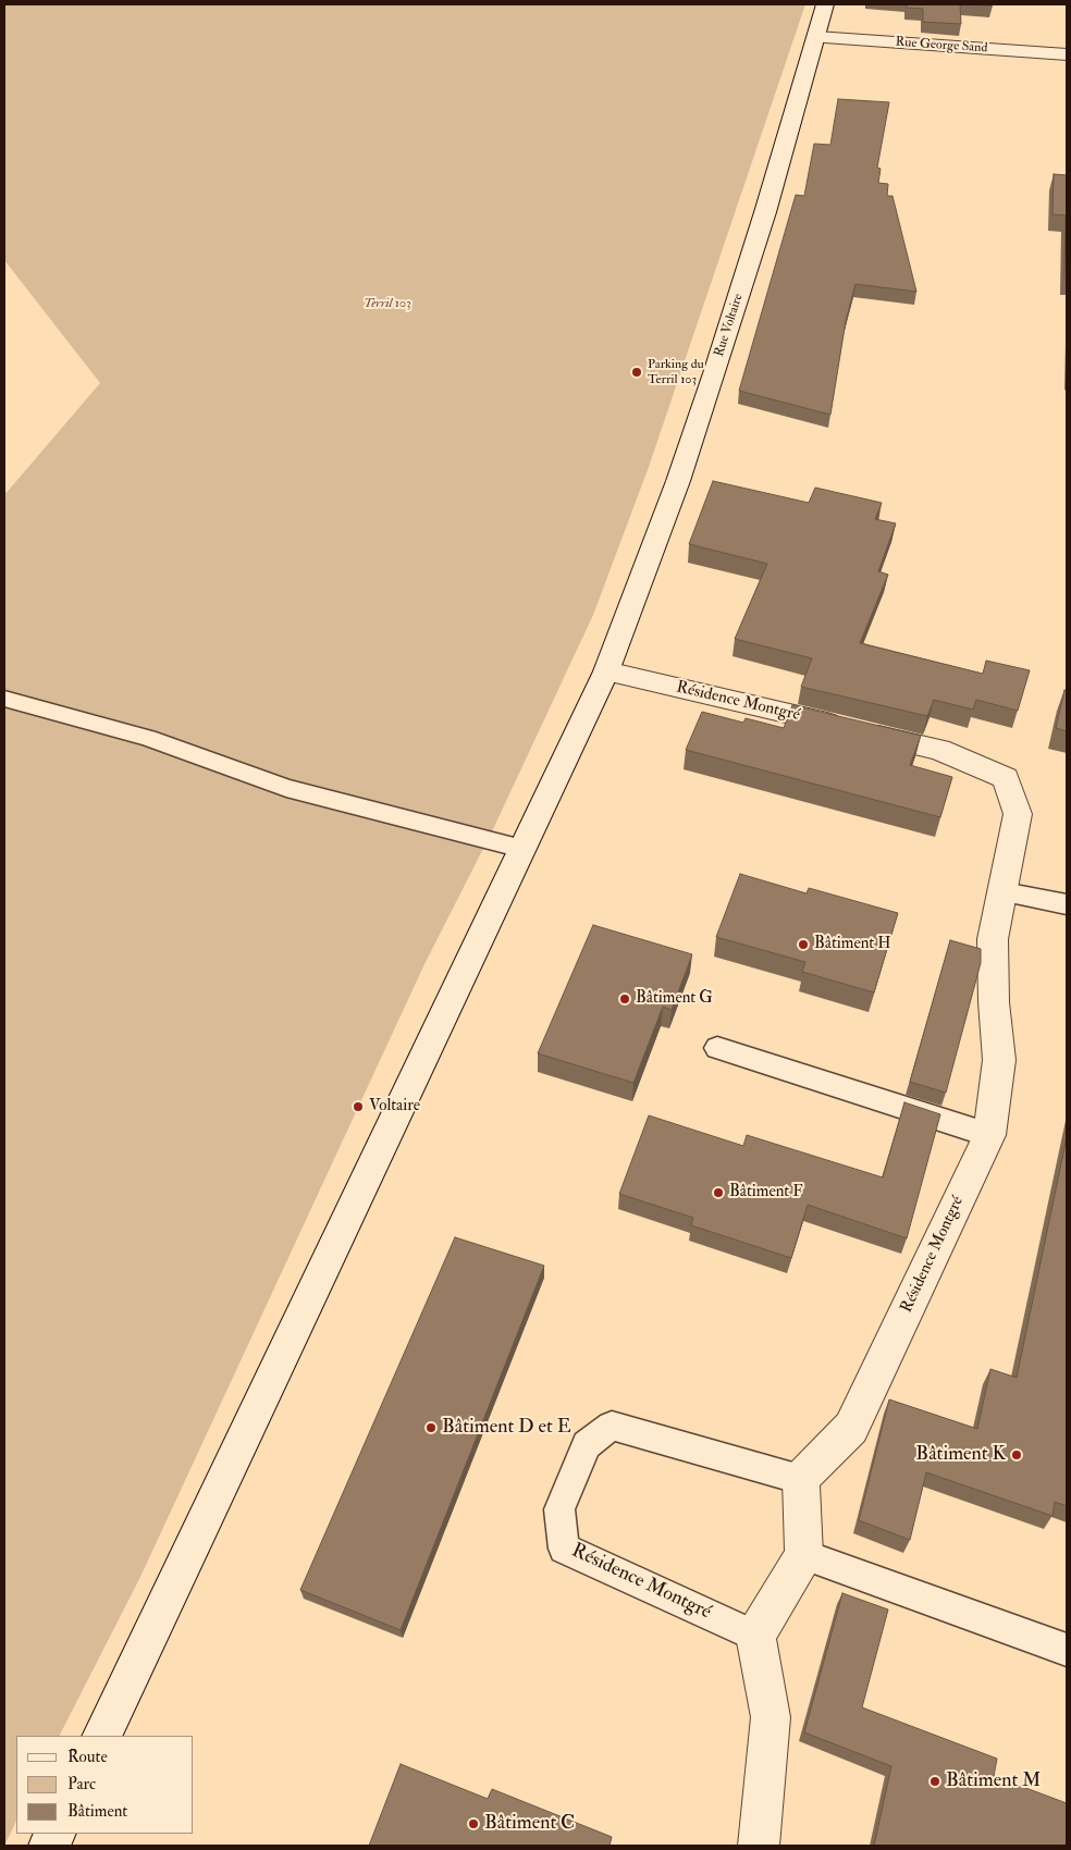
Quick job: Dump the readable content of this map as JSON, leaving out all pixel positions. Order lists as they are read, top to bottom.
{
  "streets": {
    "street": ["Rue George Sand", "Rue Voltaire", "Résidence Montgré"]
  },
  "crossings": [
    ["Rue George Sand", "Rue Voltaire"],
    ["Rue Voltaire", "Résidence Montgré"]
  ],
  "parks": ["Terril 103"],
  "places": [
    "Parking du Terril 103",
    "Bâtiment H",
    "Bâtiment G",
    "Voltaire",
    "Bâtiment F",
    "Bâtiment D et E",
    "Bâtiment K",
    "Bâtiment M",
    "Bâtiment C"
  ],
  "legend": ["Route", "Parc", "Bâtiment"]
}
